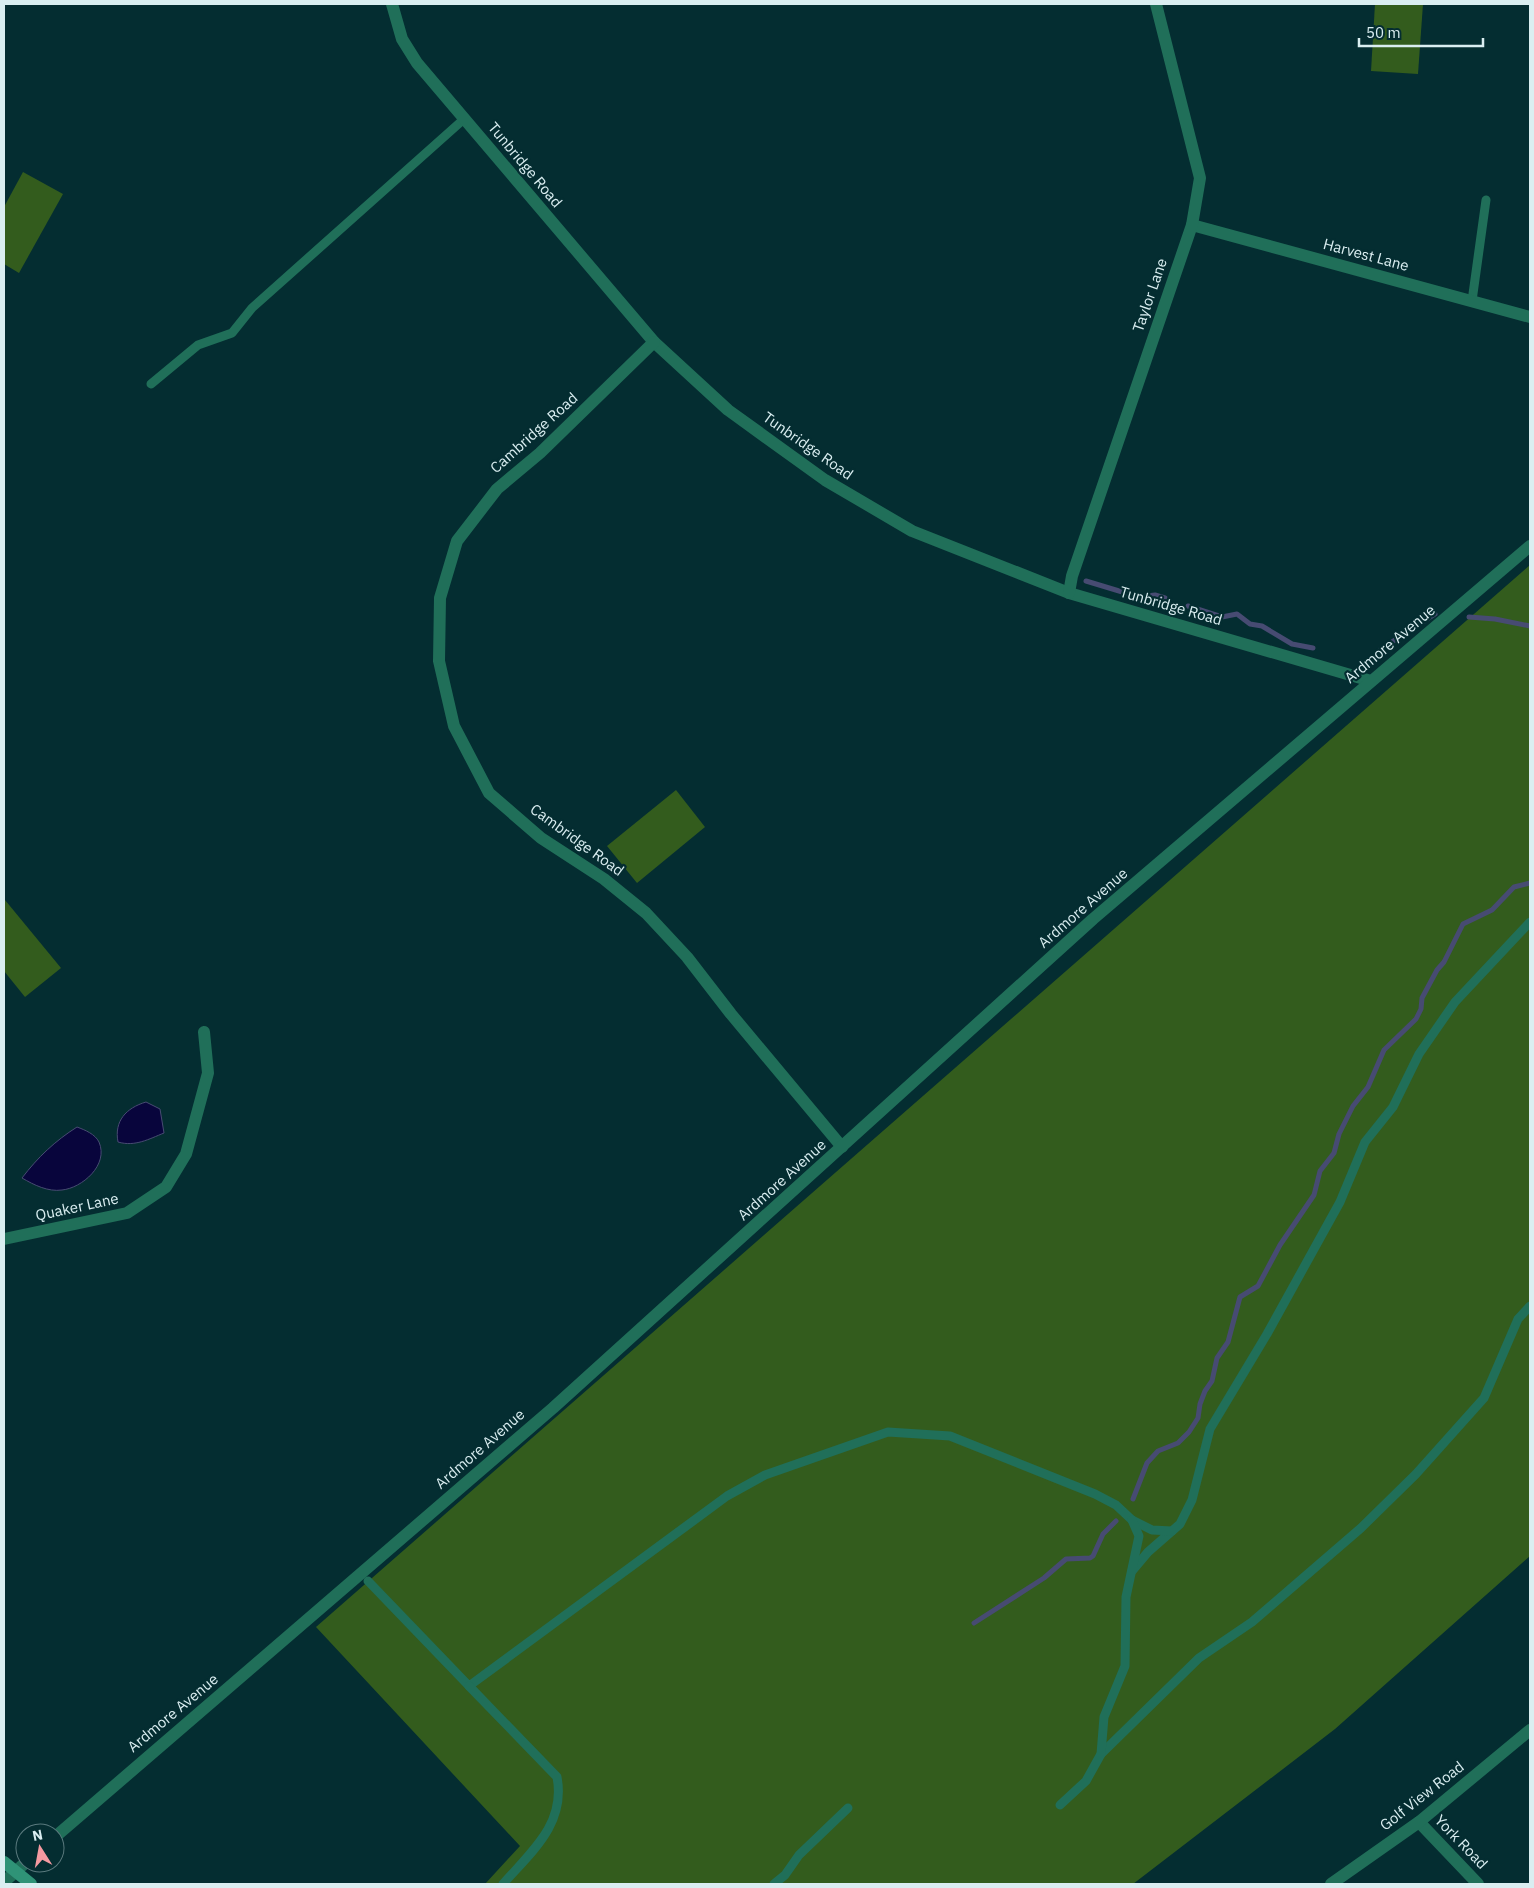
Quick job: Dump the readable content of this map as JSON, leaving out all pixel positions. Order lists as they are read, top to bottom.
{
  "streets": {
    "street": [
      "Tunbridge Road",
      "Harvest Lane",
      "Taylor Lane",
      "Cambridge Road",
      "Ardmore Avenue",
      "Quaker Lane",
      "Golf View Road",
      "York Road"
    ]
  },
  "crossings": [
    ["Tunbridge Road", "Taylor Lane"],
    ["Tunbridge Road", "Cambridge Road"],
    ["Tunbridge Road", "Ardmore Avenue"],
    ["Harvest Lane", "Taylor Lane"],
    ["Cambridge Road", "Ardmore Avenue"],
    ["Golf View Road", "York Road"]
  ],
  "scale_bar": "50 m",
  "north": "top"
}
